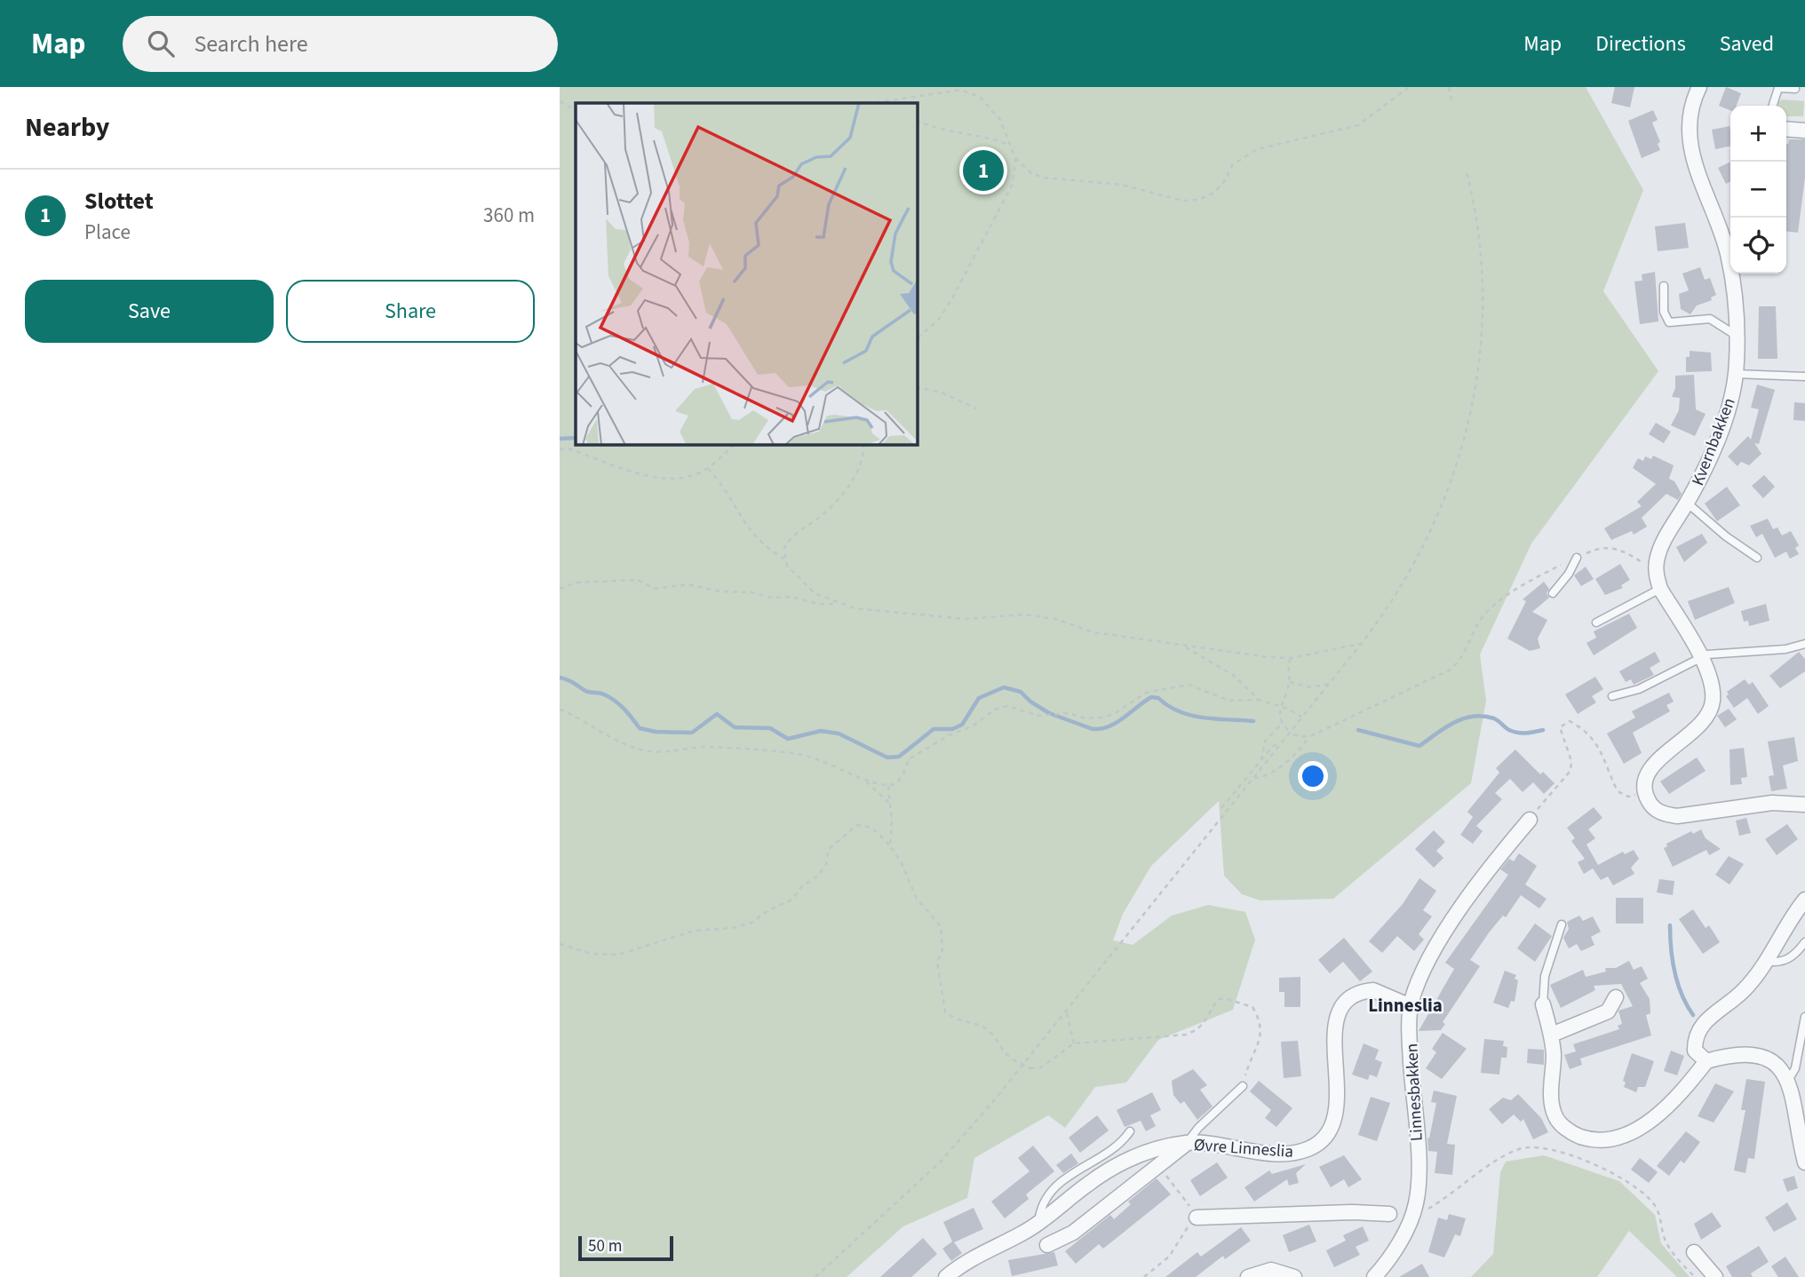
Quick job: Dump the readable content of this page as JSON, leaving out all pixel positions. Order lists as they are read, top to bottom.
{
  "streets": {
    "street": ["Kvernbakken", "Linnesbakken", "Øvre Linneslia"]
  },
  "crossings": [
    ["Linnesbakken", "Øvre Linneslia"]
  ],
  "districts": ["Linneslia"],
  "scale_bar": "50 m",
  "page": {
    "header": "Map",
    "search": "Search here",
    "nav": ["Map", "Directions", "Saved"],
    "heading": "Nearby",
    "map_buttons": ["+", "−"],
    "pins": "1",
    "list": [
      {
        "mark": "1",
        "name": "Slottet",
        "note": "Place",
        "value": "360 m"
      }
    ],
    "buttons": ["Save", "Share"],
    "scale": "50 m"
  }
}
